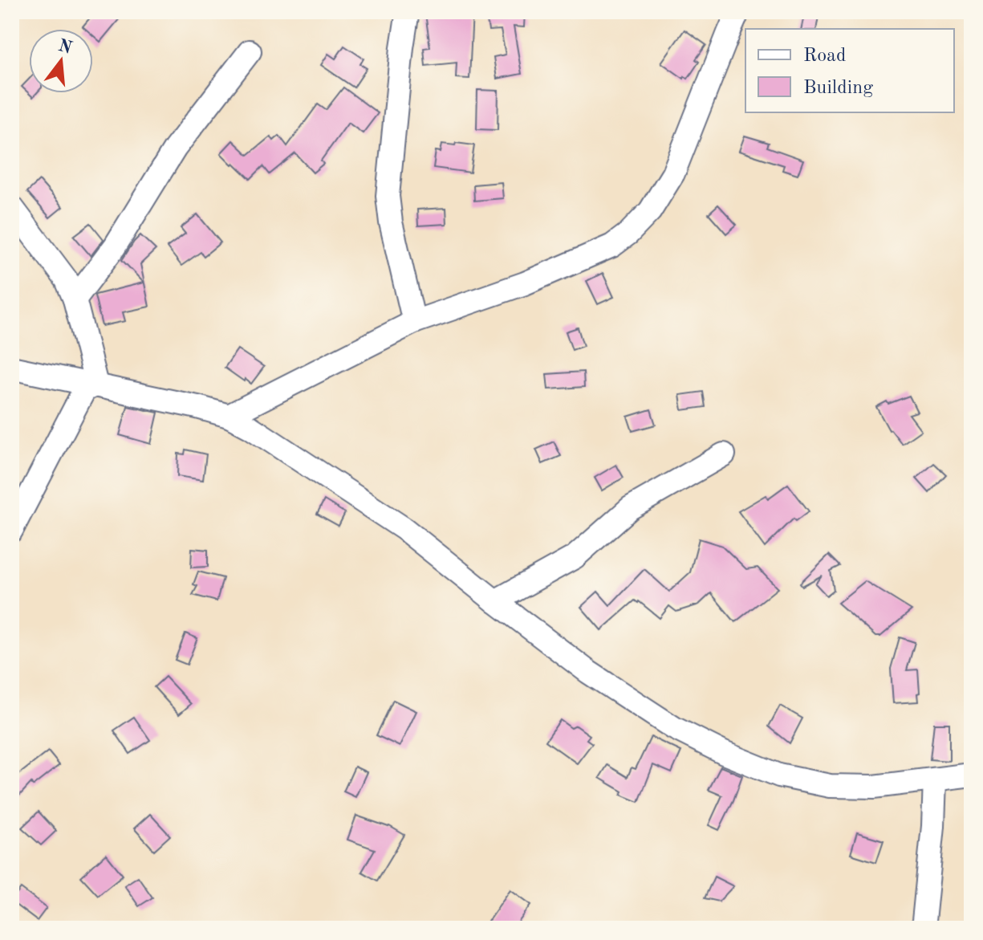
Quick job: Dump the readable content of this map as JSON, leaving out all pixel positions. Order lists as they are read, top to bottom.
{
  "legend": ["Road", "Building"],
  "north": "top"
}
